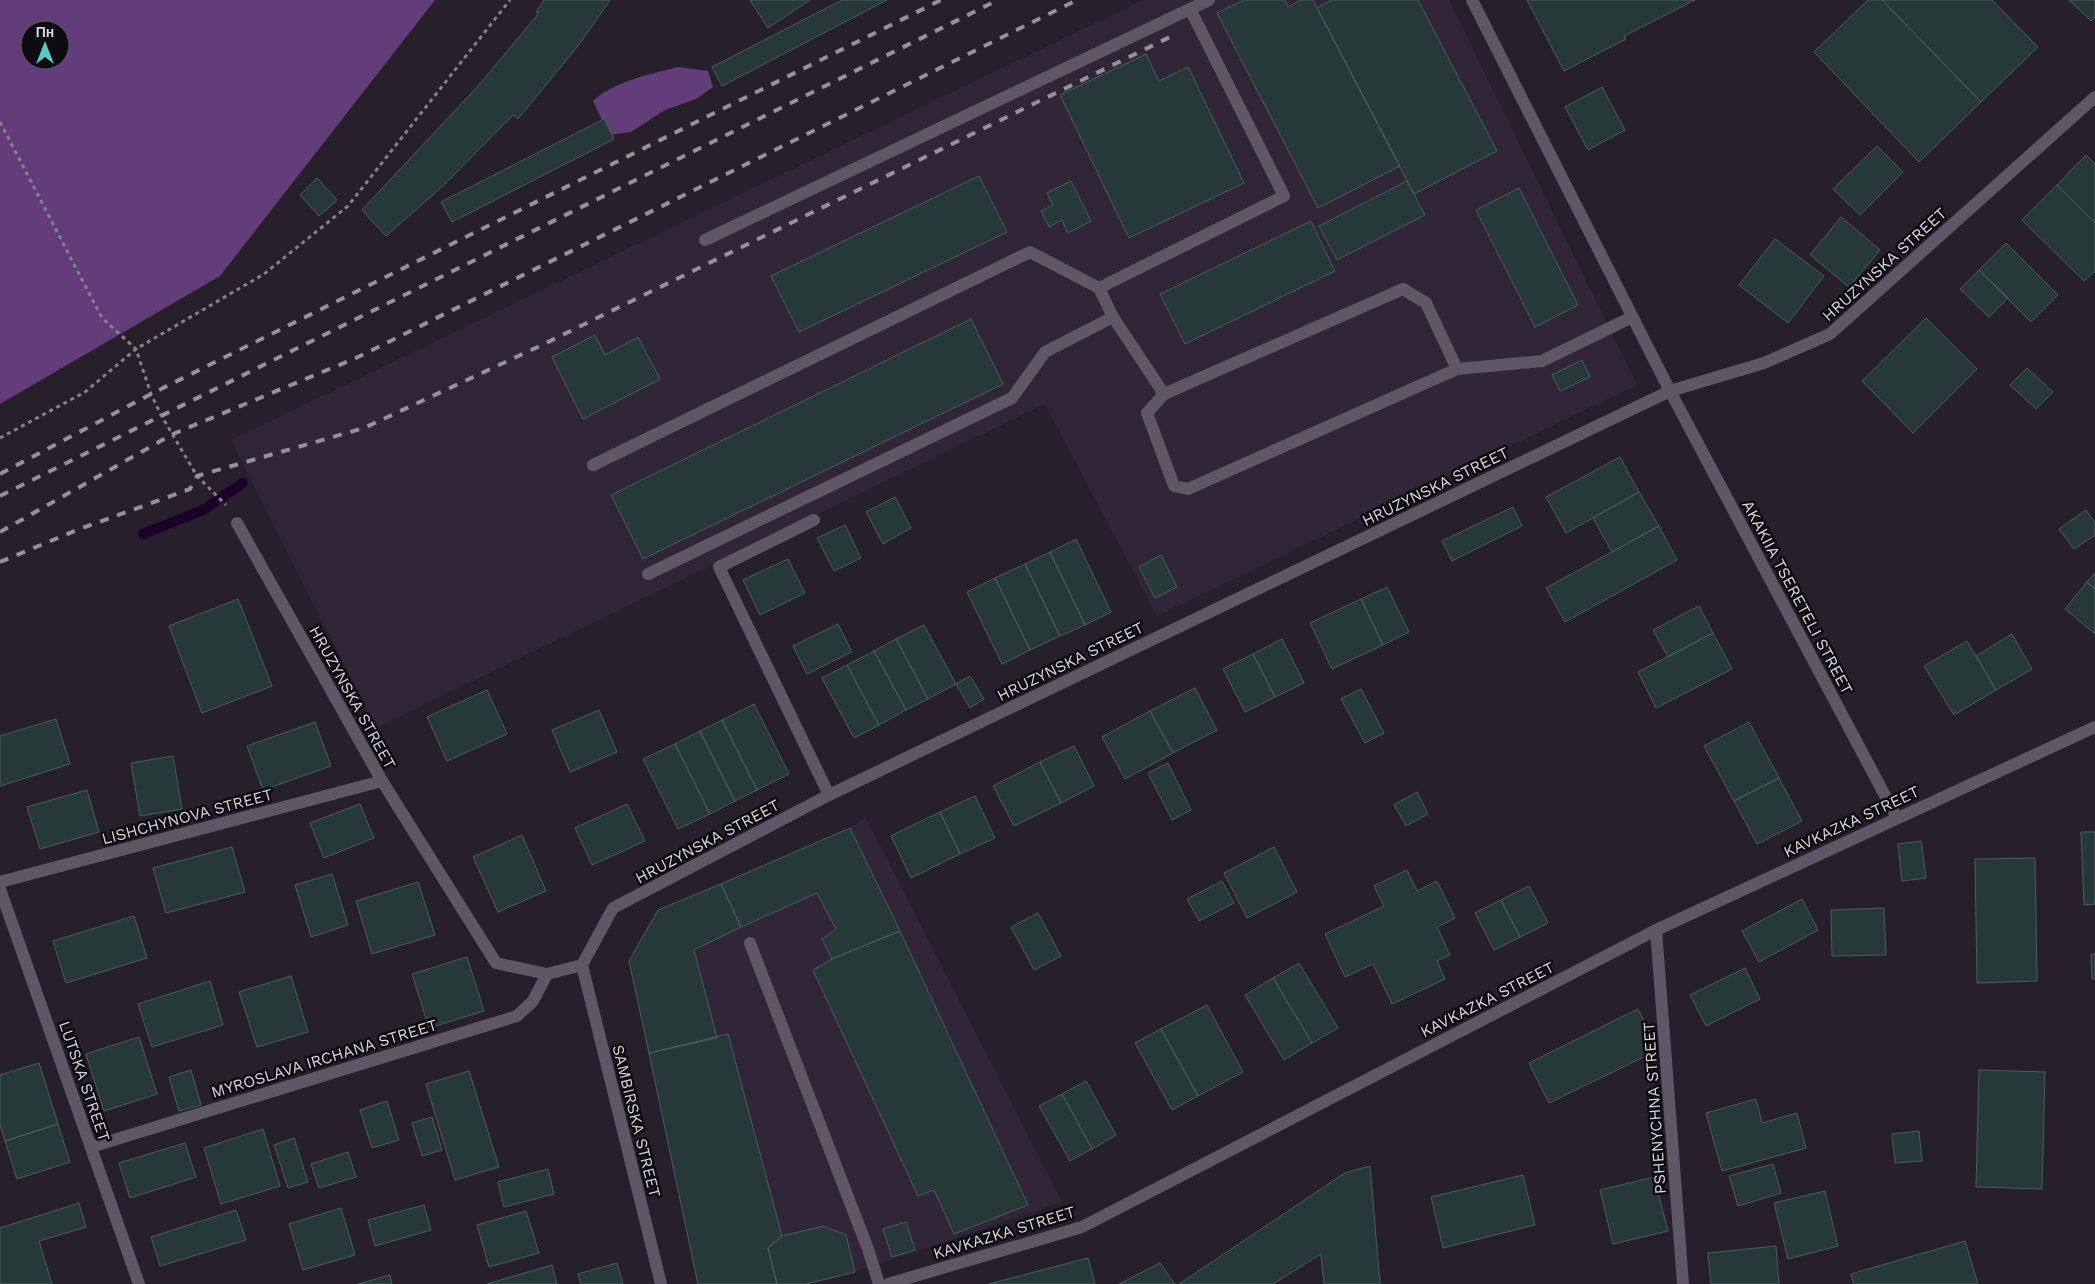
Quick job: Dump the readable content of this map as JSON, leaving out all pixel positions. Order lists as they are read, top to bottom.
{
  "streets": {
    "street": [
      "HRUZYNSKA STREET",
      "AKAKIIA TSERETELI STREET",
      "LISHCHYNOVA STREET",
      "KAVKAZKA STREET",
      "MYROSLAVA IRCHANA STREET",
      "LUTSKA STREET",
      "PSHENYCHNA STREET",
      "SAMBIRSKA STREET"
    ]
  },
  "crossings": [
    ["HRUZYNSKA STREET", "AKAKIIA TSERETELI STREET"],
    ["HRUZYNSKA STREET", "LISHCHYNOVA STREET"],
    ["HRUZYNSKA STREET", "MYROSLAVA IRCHANA STREET"],
    ["HRUZYNSKA STREET", "SAMBIRSKA STREET"],
    ["AKAKIIA TSERETELI STREET", "KAVKAZKA STREET"],
    ["KAVKAZKA STREET", "PSHENYCHNA STREET"],
    ["MYROSLAVA IRCHANA STREET", "LUTSKA STREET"]
  ],
  "north": "top"
}
